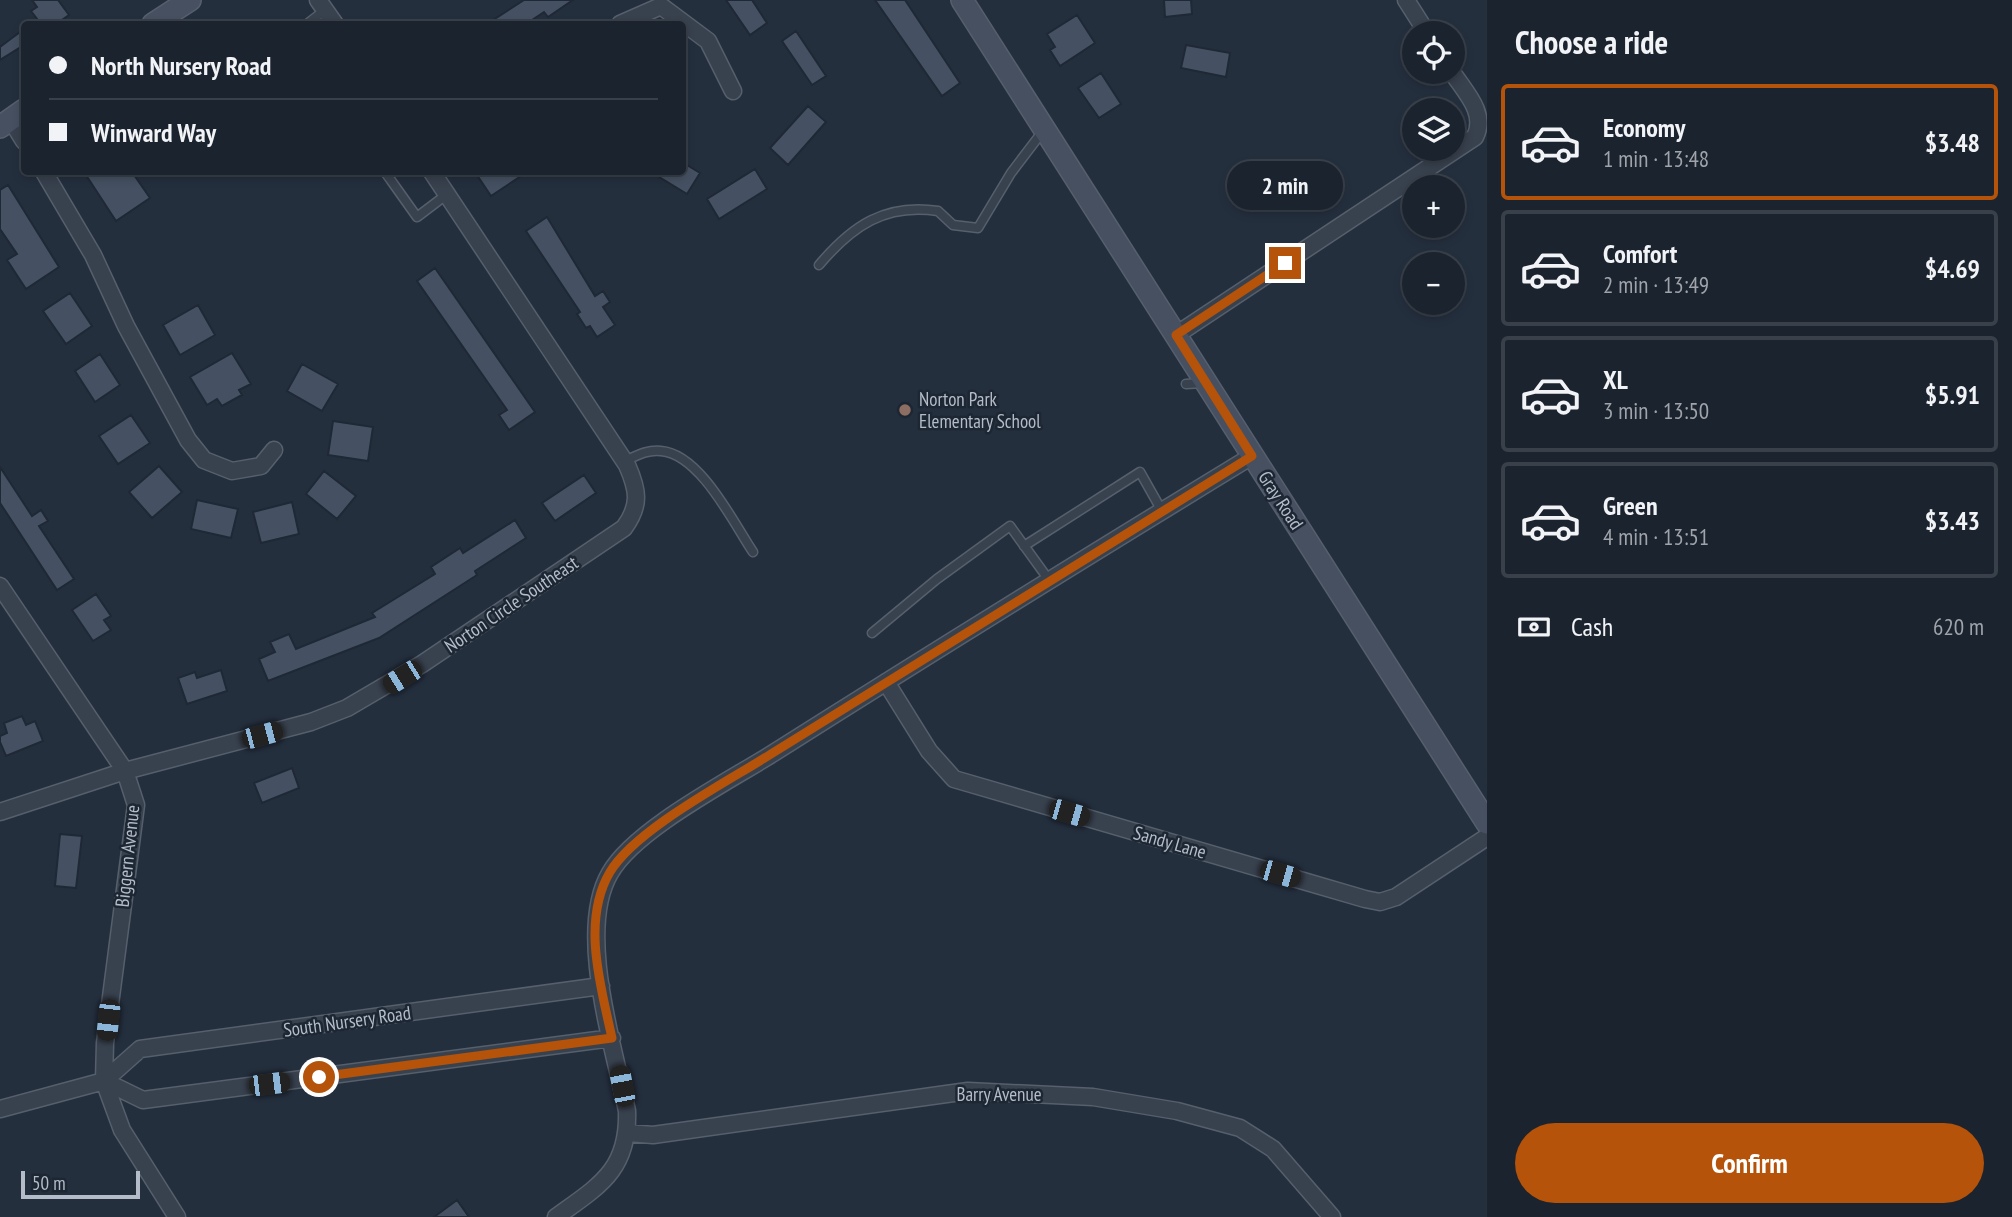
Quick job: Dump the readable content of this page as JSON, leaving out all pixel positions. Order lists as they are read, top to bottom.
{
  "streets": {
    "street": [
      "Gray Road",
      "Norton Circle Southeast",
      "Sandy Lane",
      "Biggern Avenue",
      "South Nursery Road",
      "Barry Avenue"
    ]
  },
  "crossings": [
    ["Norton Circle Southeast", "Biggern Avenue"],
    ["Biggern Avenue", "South Nursery Road"]
  ],
  "places": ["Norton Park Elementary School"],
  "scale_bar": "50 m",
  "page": {
    "heading": "Choose a ride",
    "map_buttons": ["+", "−"],
    "banner": ["North Nursery Road", "Winward Way"],
    "list": [
      {
        "name": "Economy",
        "note": "1 min · 13:48",
        "value": "$3.48"
      },
      {
        "name": "Comfort",
        "note": "2 min · 13:49",
        "value": "$4.69"
      },
      {
        "name": "XL",
        "note": "3 min · 13:50",
        "value": "$5.91"
      },
      {
        "name": "Green",
        "note": "4 min · 13:51",
        "value": "$3.43"
      }
    ],
    "bubble": "2 min",
    "pay": ["Cash", "620 m"],
    "buttons": "Confirm",
    "scale": "50 m"
  }
}
